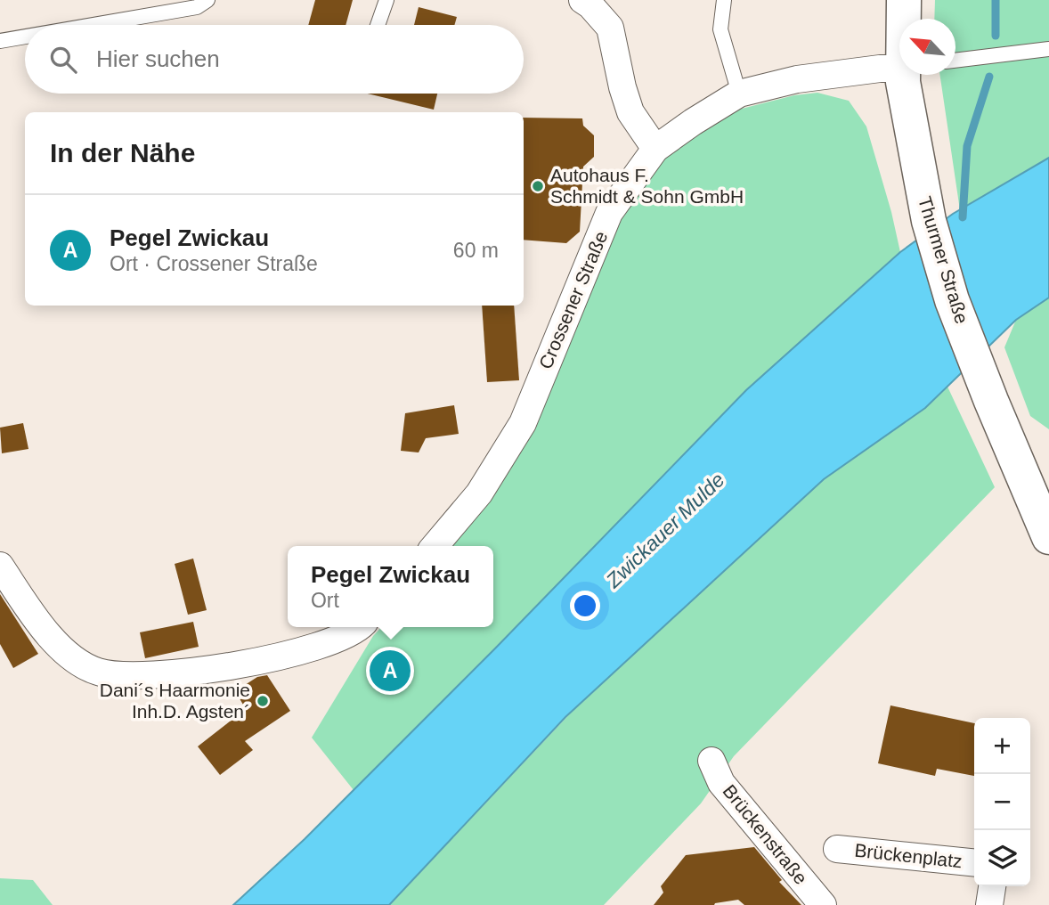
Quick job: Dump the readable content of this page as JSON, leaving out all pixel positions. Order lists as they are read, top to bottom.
{
  "streets": {
    "street": [
      "Thurmer Straße",
      "Crossener Straße",
      "Brückenstraße",
      "Brückenplatz"
    ]
  },
  "water": ["Zwickauer Mulde"],
  "places": ["Autohaus F. Schmidt & Sohn GmbH", "Dani´s Haarmonie Inh.D. Agsten´"],
  "north": "top left",
  "page": {
    "search": "Hier suchen",
    "heading": "In der Nähe",
    "list": [
      {
        "mark": "A",
        "name": "Pegel Zwickau",
        "note": "Ort · Crossener Straße",
        "value": "60 m"
      }
    ],
    "popup": ["Pegel Zwickau", "Ort"],
    "pins": "A",
    "map_buttons": ["+", "−"]
  }
}
